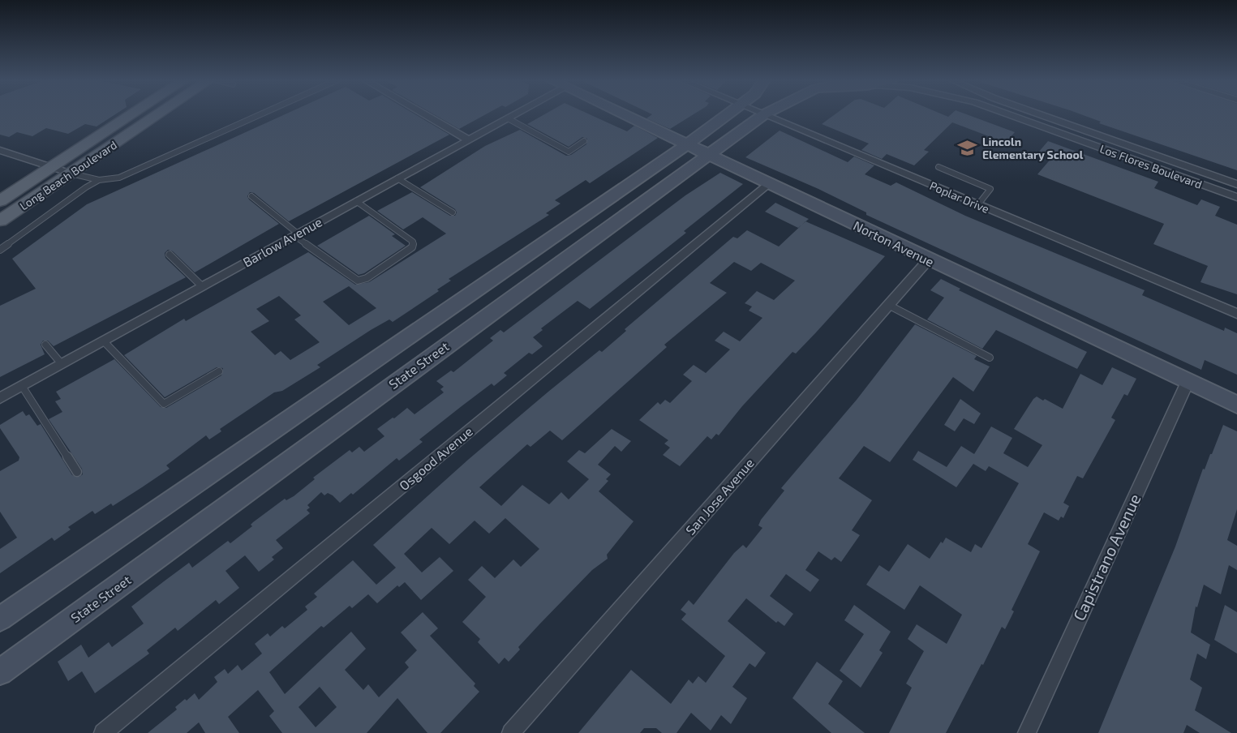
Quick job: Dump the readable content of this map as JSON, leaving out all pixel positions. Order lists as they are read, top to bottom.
{
  "streets": {
    "main road": ["Long Beach Boulevard", "Norton Avenue", "State Street"],
    "street": [
      "Los Flores Boulevard",
      "Poplar Drive",
      "Barlow Avenue",
      "Osgood Avenue",
      "San Jose Avenue",
      "Capistrano Avenue"
    ]
  },
  "crossings": [
    ["Poplar Drive", "State Street"],
    ["Norton Avenue", "State Street"],
    ["Norton Avenue", "Osgood Avenue"],
    ["Norton Avenue", "San Jose Avenue"],
    ["Norton Avenue", "Capistrano Avenue"]
  ],
  "places": {
    "school or university": ["Lincoln Elementary School"]
  }
}
